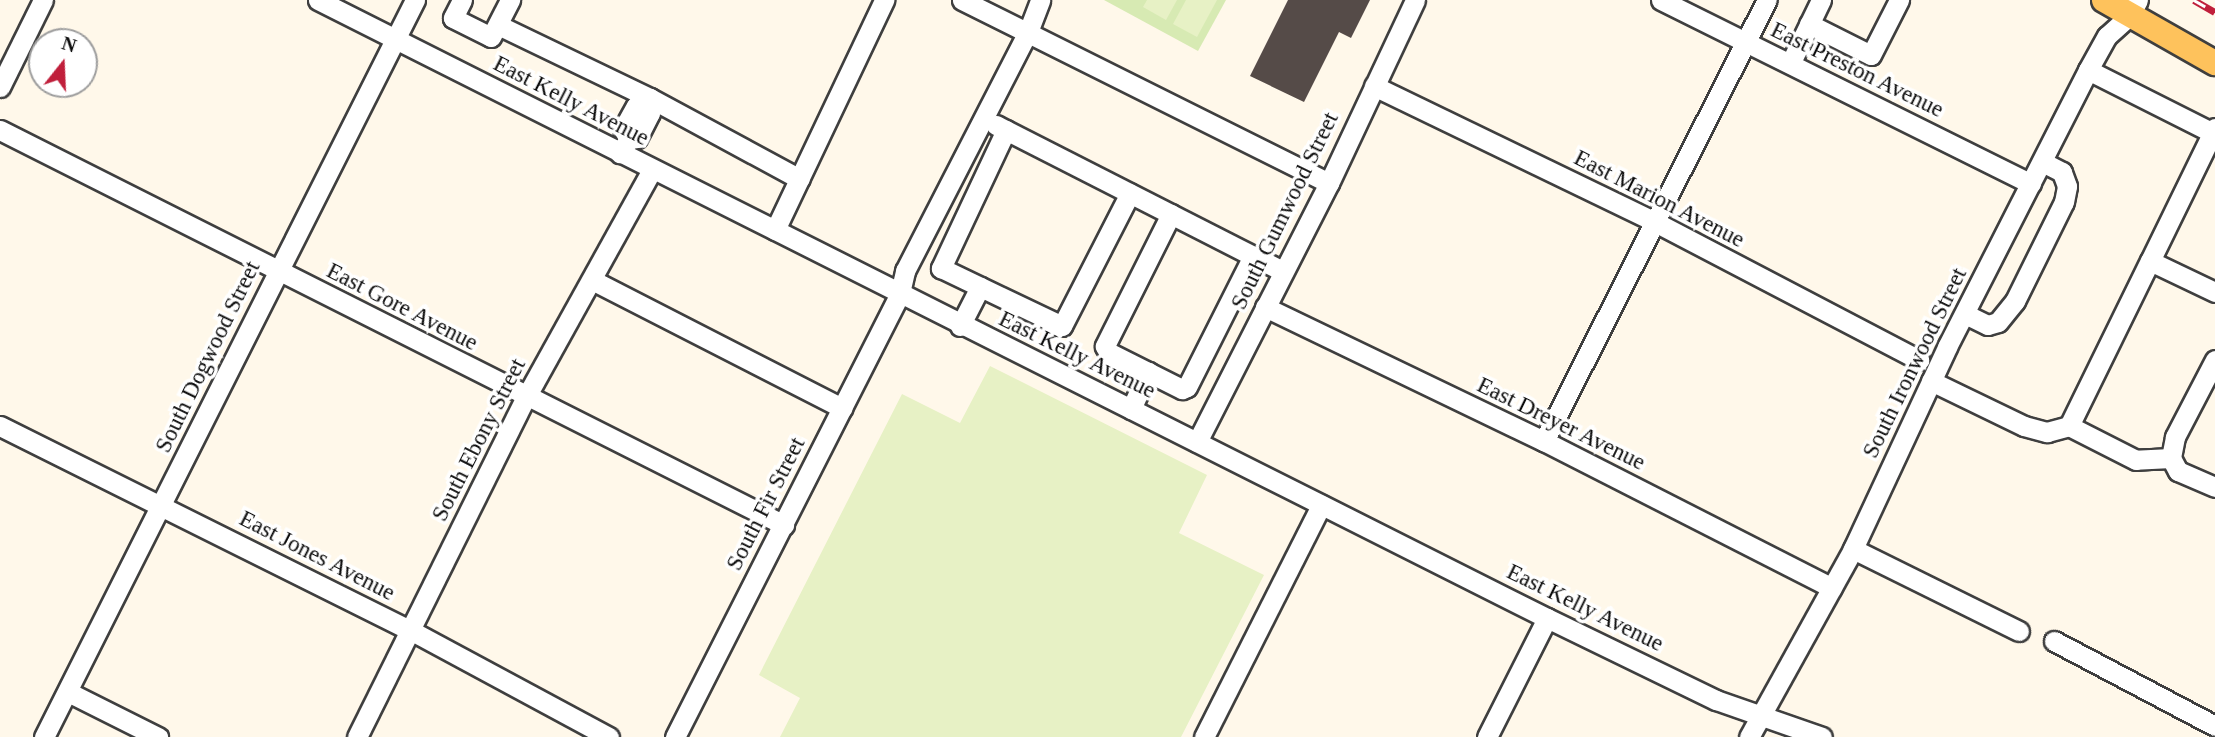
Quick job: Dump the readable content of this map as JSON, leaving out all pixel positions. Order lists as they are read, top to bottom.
{
  "streets": {
    "street": [
      "East Preston Avenue",
      "East Kelly Avenue",
      "East Marion Avenue",
      "South Gumwood Street",
      "East Gore Avenue",
      "South Dogwood Street",
      "South Ironwood Street",
      "East Dreyer Avenue",
      "South Ebony Street",
      "South Fir Street",
      "East Jones Avenue"
    ]
  },
  "crossings": [
    ["East Preston Avenue", "South Ironwood Street"],
    ["East Kelly Avenue", "South Gumwood Street"],
    ["East Kelly Avenue", "South Dogwood Street"],
    ["East Kelly Avenue", "South Ironwood Street"],
    ["East Kelly Avenue", "South Ebony Street"],
    ["East Kelly Avenue", "South Fir Street"],
    ["East Marion Avenue", "South Gumwood Street"],
    ["South Gumwood Street", "East Dreyer Avenue"],
    ["East Gore Avenue", "South Dogwood Street"],
    ["East Gore Avenue", "South Ebony Street"],
    ["East Gore Avenue", "South Fir Street"],
    ["South Dogwood Street", "East Jones Avenue"],
    ["South Ironwood Street", "East Dreyer Avenue"],
    ["South Ebony Street", "East Jones Avenue"]
  ],
  "north": "top"
}
